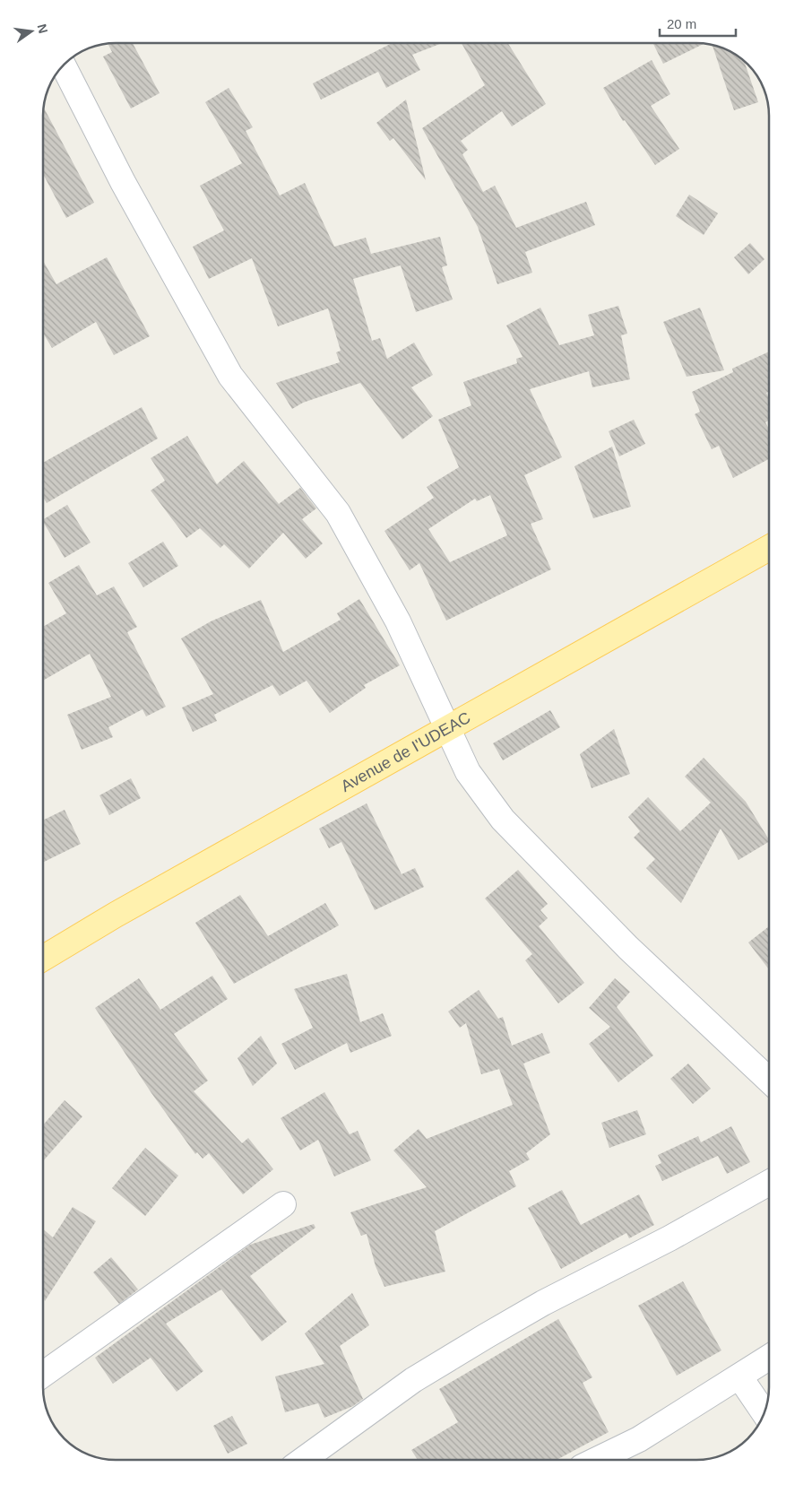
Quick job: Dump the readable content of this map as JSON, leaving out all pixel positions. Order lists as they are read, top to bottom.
{
  "streets": {
    "main road": ["Avenue de I'UDEAC"]
  },
  "scale_bar": "20 m",
  "north": "right"
}
